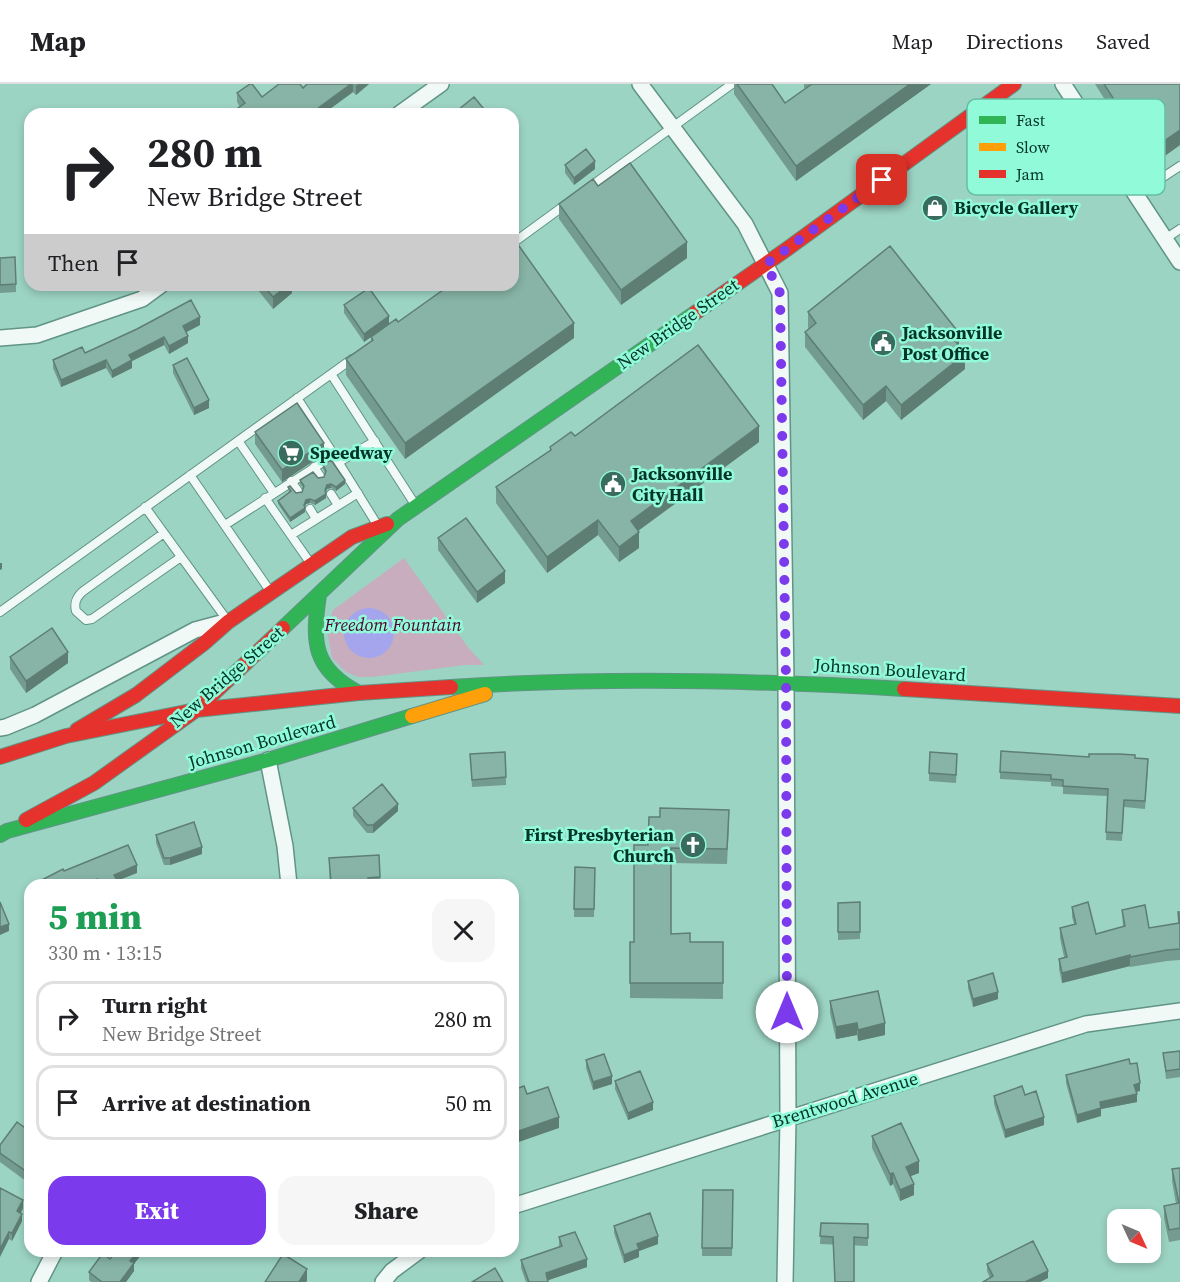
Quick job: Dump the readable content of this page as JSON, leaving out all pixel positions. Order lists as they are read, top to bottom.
{
  "streets": {
    "main road": ["New Bridge Street", "Johnson Boulevard"],
    "street": ["Brentwood Avenue"]
  },
  "crossings": [
    ["New Bridge Street", "Johnson Boulevard"]
  ],
  "parks": ["Freedom Fountain"],
  "places": {
    "shop": ["Bicycle Gallery"],
    "public building": ["Jacksonville Post Office", "Jacksonville City Hall"],
    "supermarket": ["Speedway"],
    "church": ["First Presbyterian Church"]
  },
  "legend": ["Fast", "Slow", "Jam"],
  "north": "bottom right",
  "page": {
    "header": "Map",
    "nav": ["Map", "Directions", "Saved"],
    "turn": ["280 m", "New Bridge Street"],
    "then": "Then",
    "heading": ["5 min", "330 m · 13:15"],
    "list": [
      {
        "name": "Turn right",
        "note": "New Bridge Street",
        "value": "280 m"
      },
      {
        "name": "Arrive at destination",
        "value": "50 m"
      }
    ],
    "buttons": ["Exit", "Share"]
  }
}
